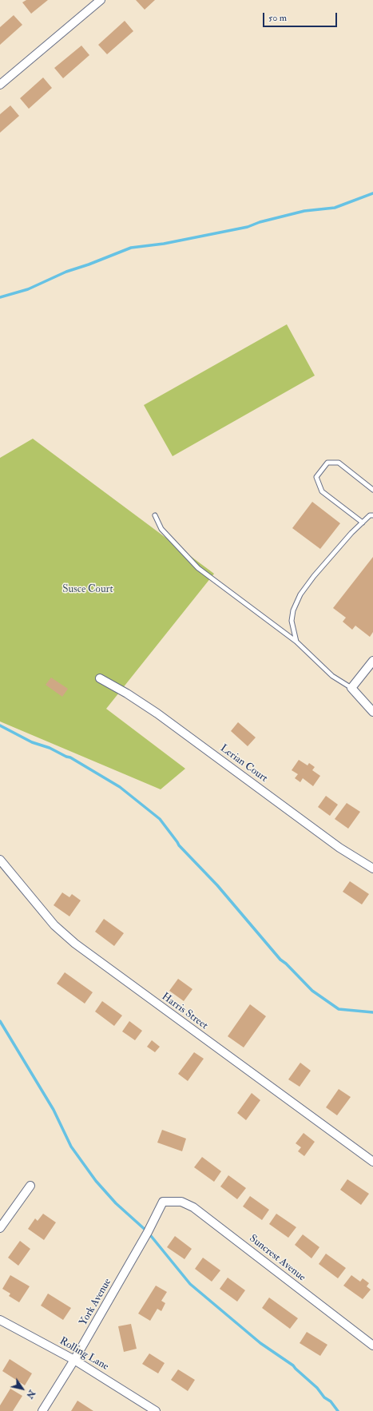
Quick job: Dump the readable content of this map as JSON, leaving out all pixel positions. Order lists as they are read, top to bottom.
{
  "streets": {
    "street": [
      "Lerian Court",
      "Harris Street",
      "Suncrest Avenue",
      "York Avenue",
      "Rolling Lane"
    ]
  },
  "crossings": [
    ["Suncrest Avenue", "York Avenue"],
    ["York Avenue", "Rolling Lane"]
  ],
  "parks": ["Susce Court"],
  "scale_bar": "50 m",
  "north": "bottom right"
}
